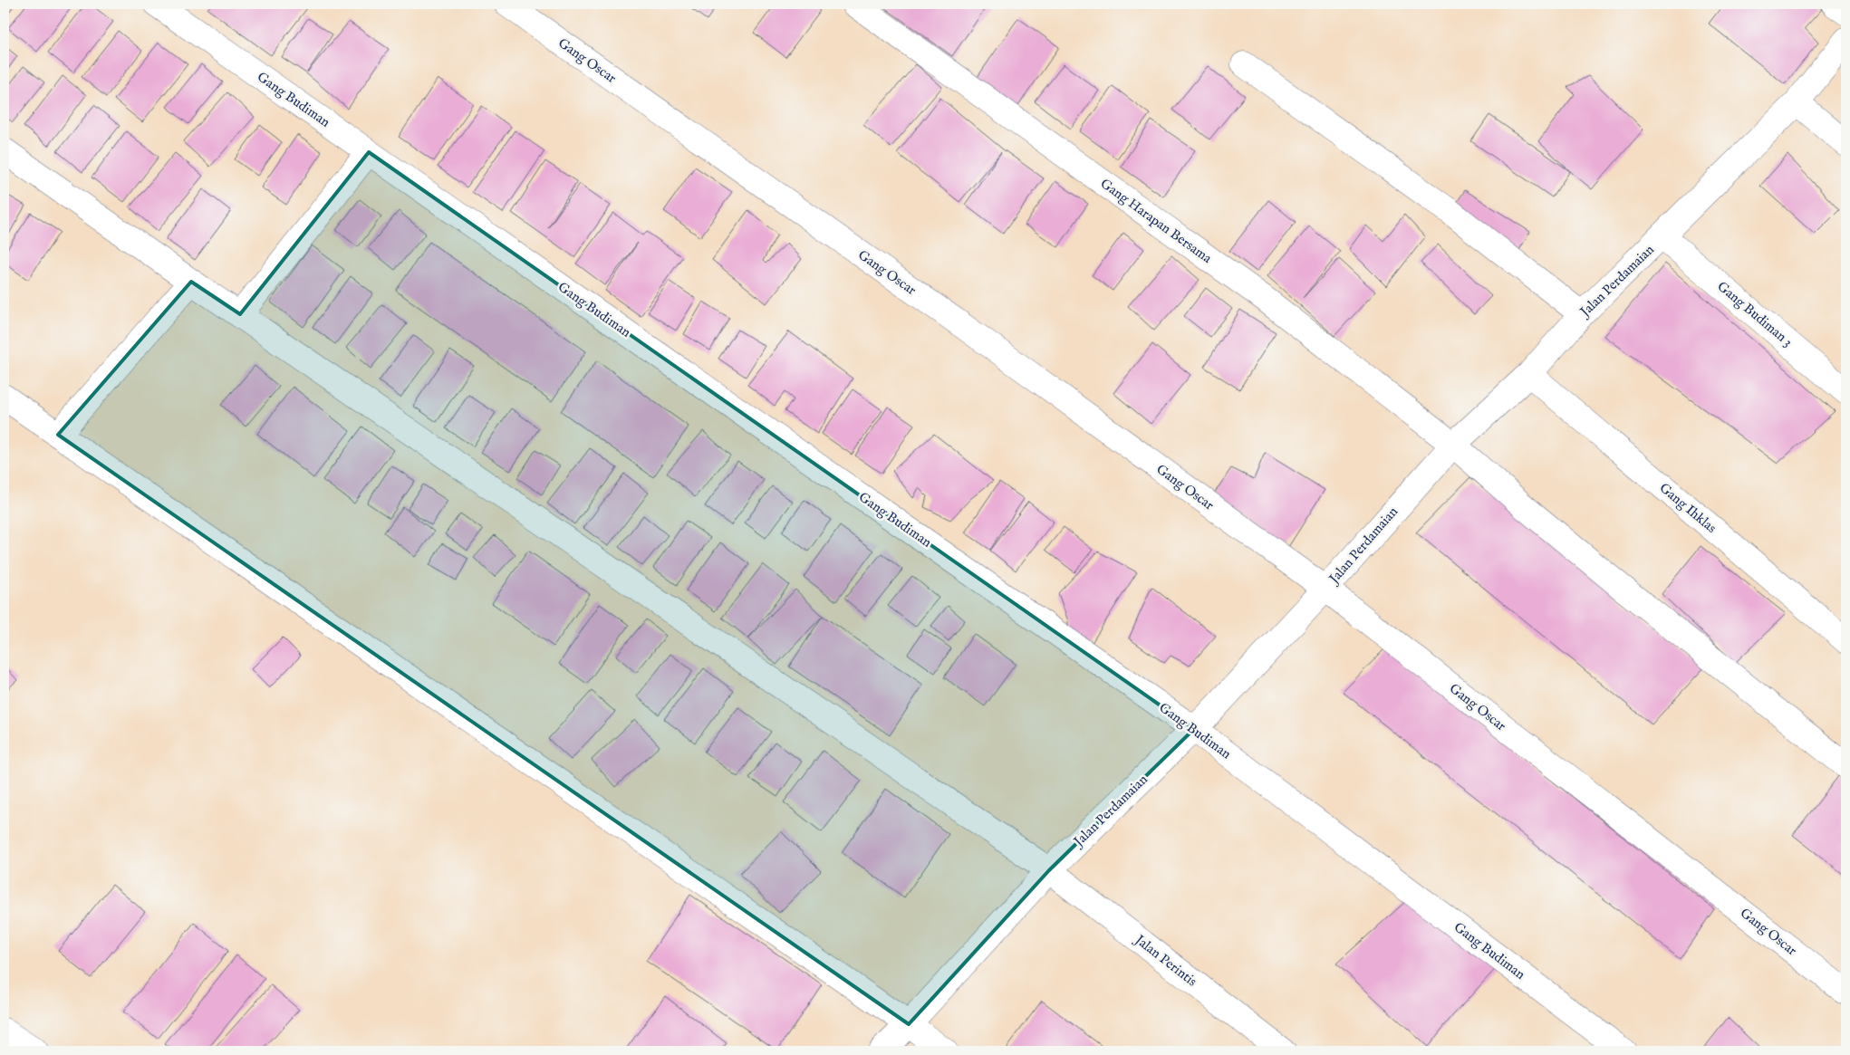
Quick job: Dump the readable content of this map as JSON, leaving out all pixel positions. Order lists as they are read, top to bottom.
{
  "streets": {
    "street": [
      "Gang Oscar",
      "Gang Budiman",
      "Gang Harapan Bersama",
      "Jalan Perdamaian",
      "Gang Budiman 3",
      "Gang Ihklas",
      "Jalan Perintis"
    ]
  },
  "crossings": [
    ["Gang Oscar", "Jalan Perdamaian"],
    ["Gang Budiman", "Jalan Perdamaian"],
    ["Gang Harapan Bersama", "Jalan Perdamaian"],
    ["Jalan Perdamaian", "Gang Budiman 3"],
    ["Jalan Perdamaian", "Gang Ihklas"],
    ["Jalan Perdamaian", "Jalan Perintis"]
  ]
}
